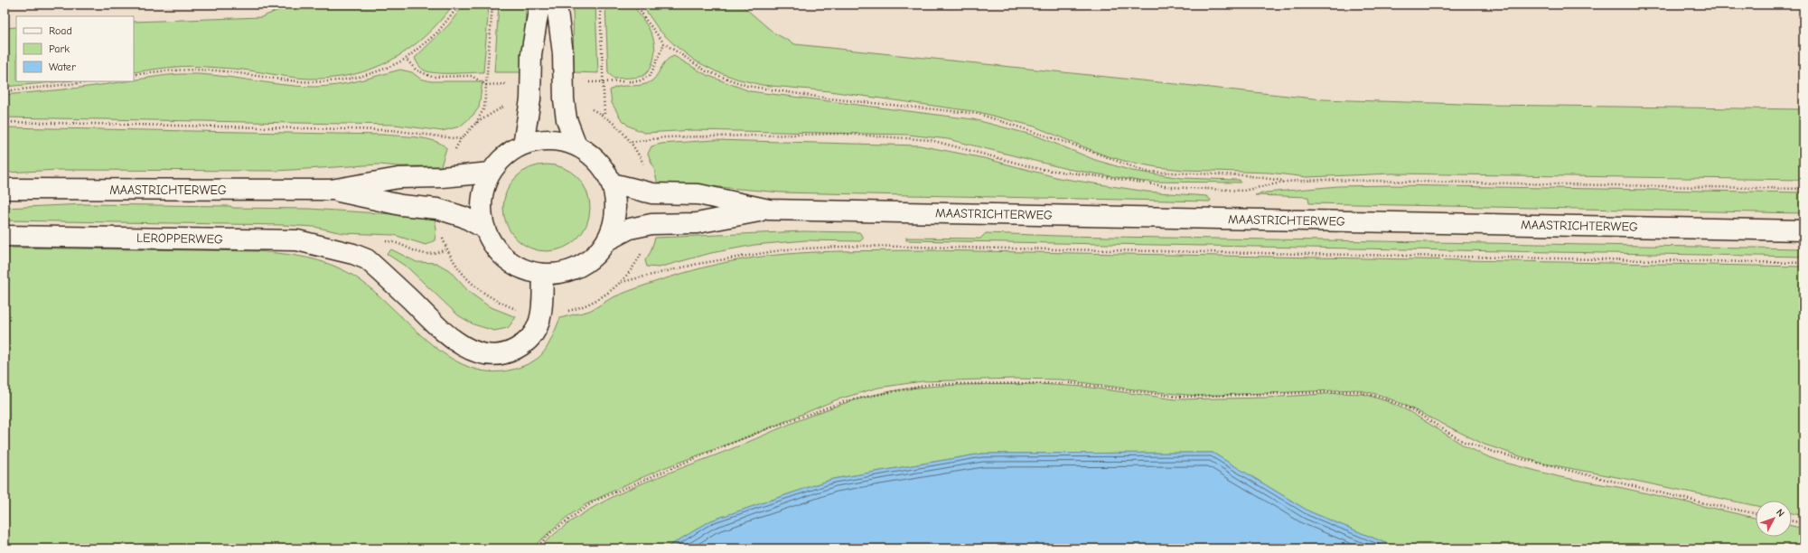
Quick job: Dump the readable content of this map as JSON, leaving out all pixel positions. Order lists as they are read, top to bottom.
{
  "streets": {
    "main road": ["MAASTRICHTERWEG", "LEROPPERWEG"]
  },
  "legend": ["Road", "Park", "Water"],
  "north": "top right"
}
